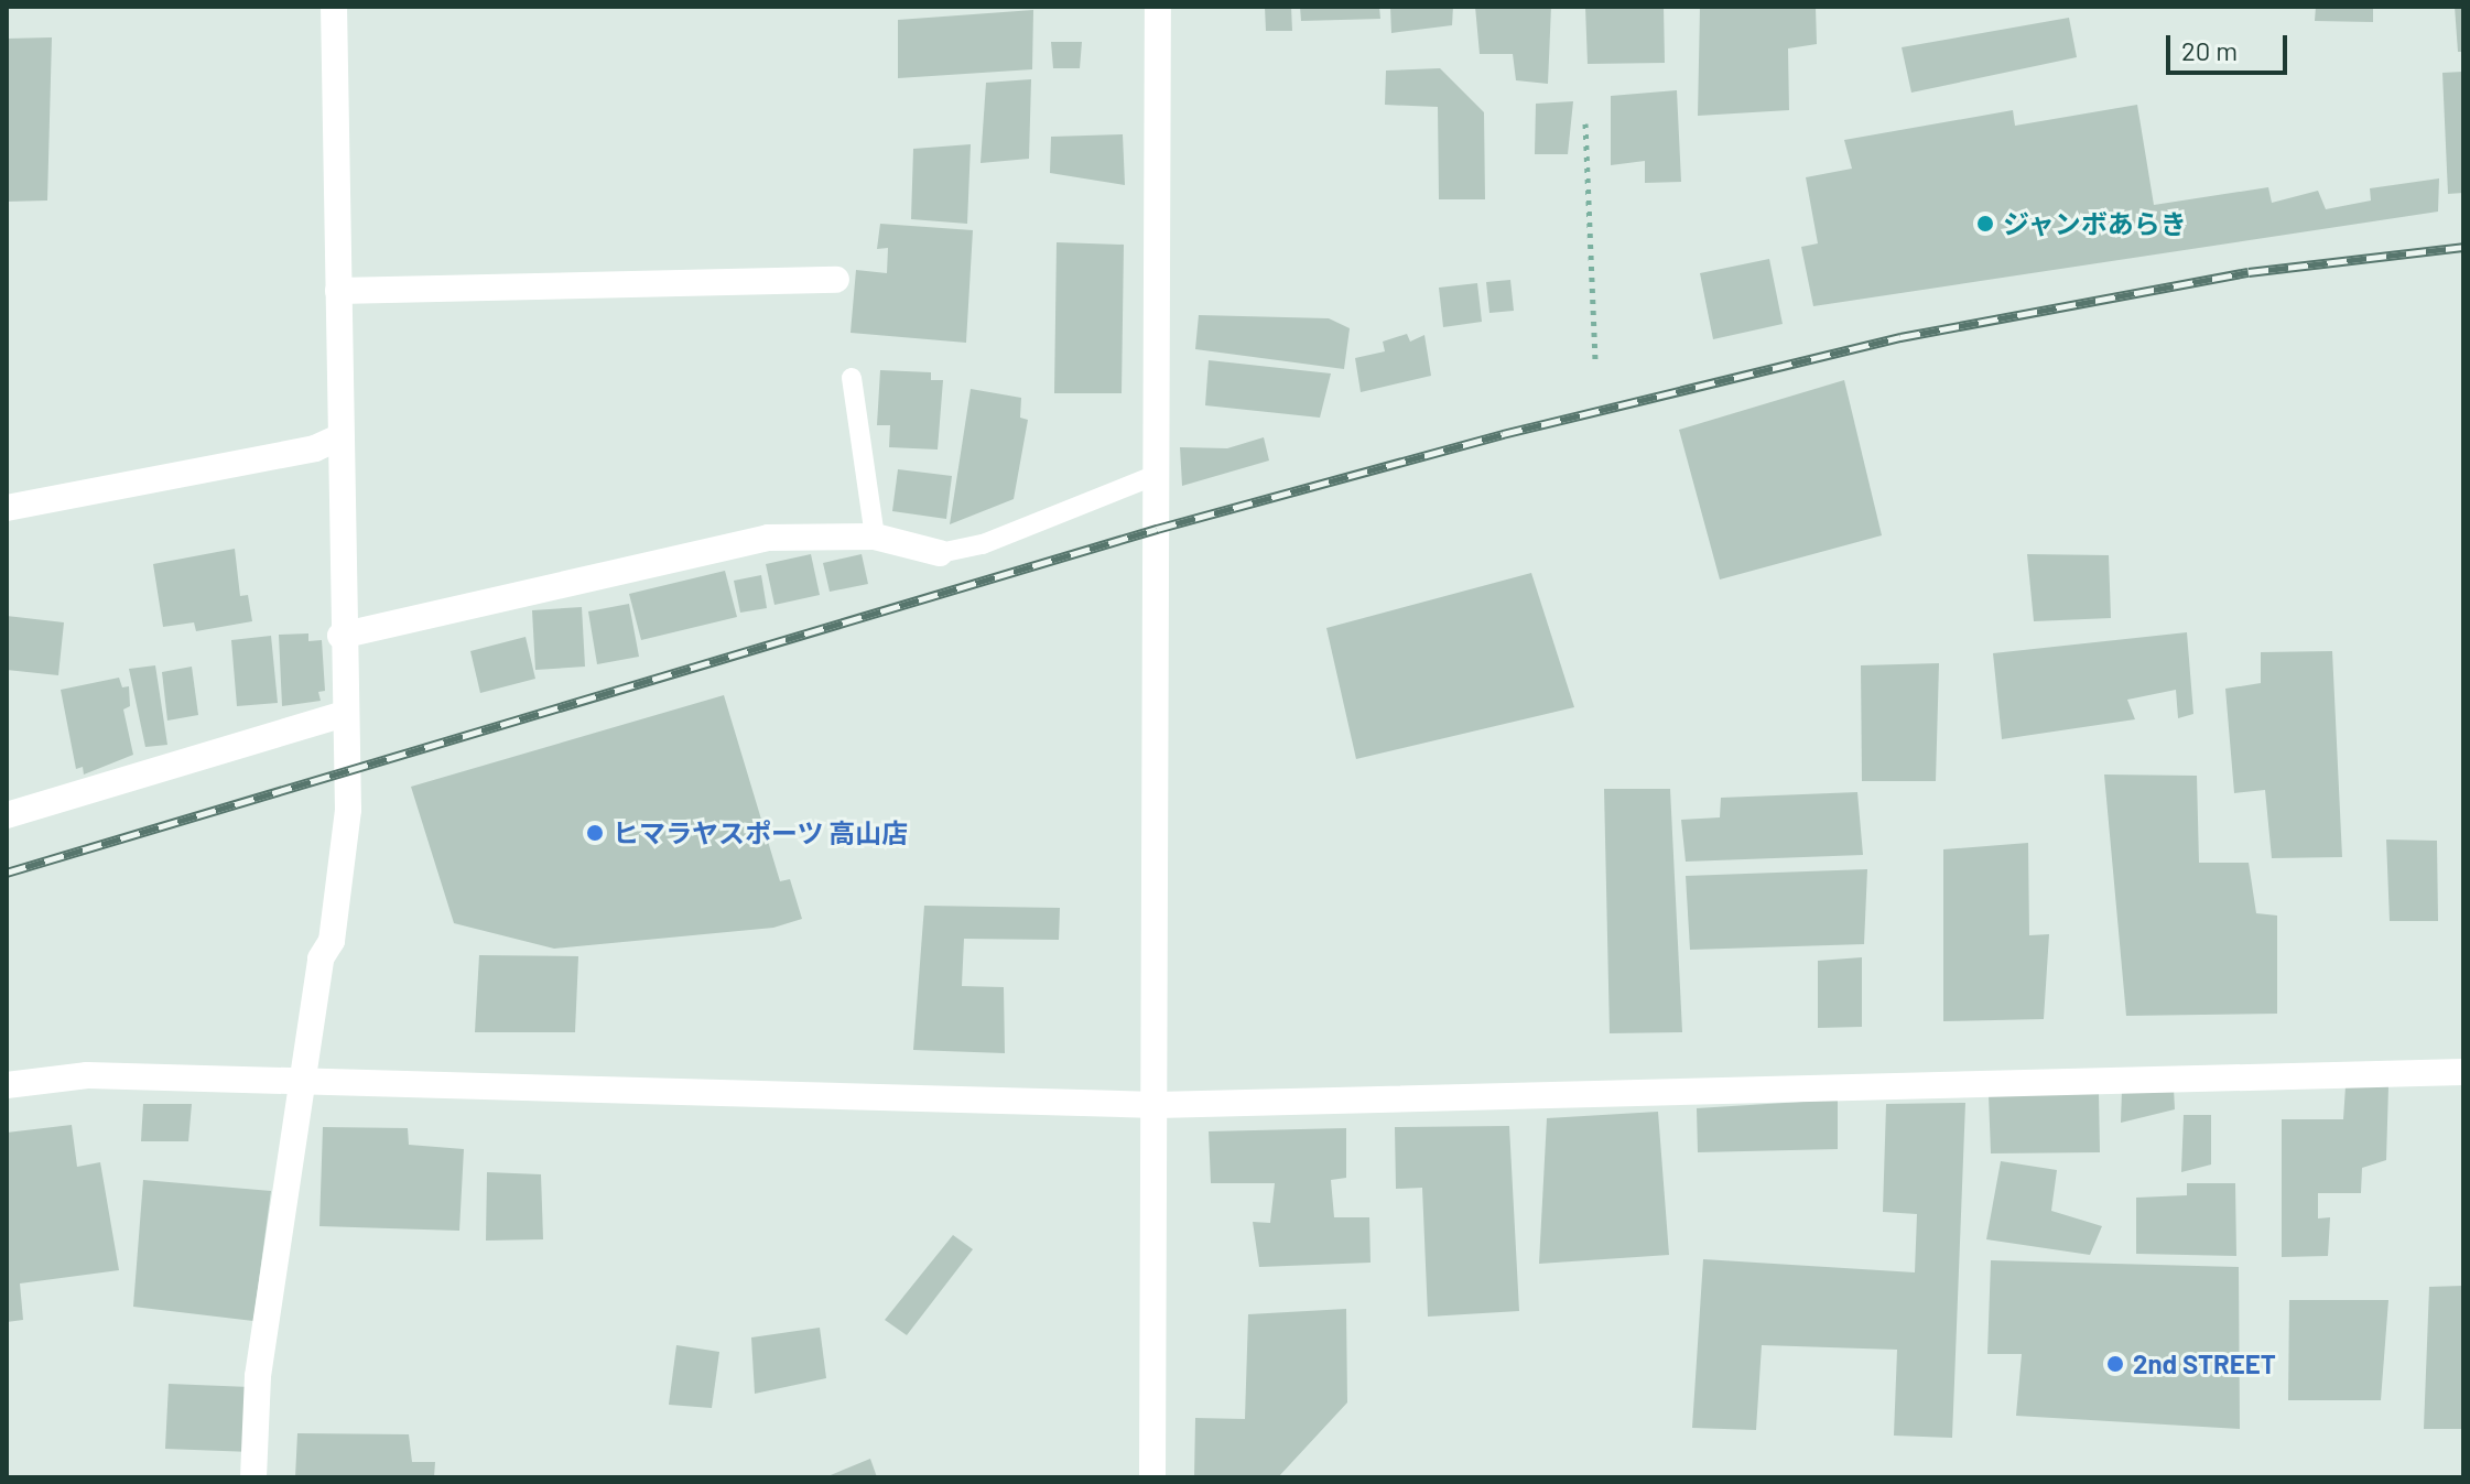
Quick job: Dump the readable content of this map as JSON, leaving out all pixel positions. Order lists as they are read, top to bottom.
{
  "places": ["ジャンボあらき", "ヒマラヤスポーツ 高山店", "2nd STREET"],
  "scale_bar": "20 m"
}
